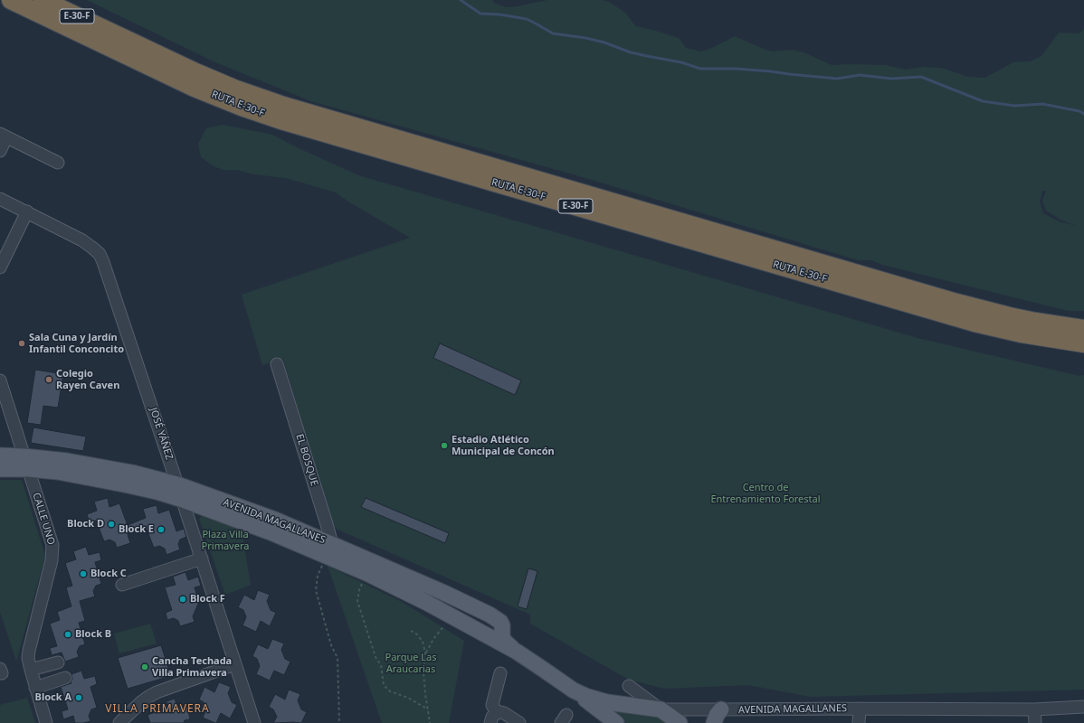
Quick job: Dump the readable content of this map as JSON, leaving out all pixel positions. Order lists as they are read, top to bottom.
{
  "streets": {
    "highway": ["E-30-F", "RUTA E-30-F"],
    "main road": ["AVENIDA MAGALLANES"],
    "street": ["JOSÉ YÁÑEZ", "EL BOSQUE", "CALLE UNO"]
  },
  "crossings": [
    ["JOSÉ YÁÑEZ", "AVENIDA MAGALLANES"],
    ["EL BOSQUE", "AVENIDA MAGALLANES"],
    ["CALLE UNO", "AVENIDA MAGALLANES"]
  ],
  "districts": ["VILLA PRIMAVERA"],
  "parks": ["Centro de Entrenamiento Forestal", "Plaza Villa Primavera", "Parque Las Araucarias"],
  "places": [
    "Sala Cuna y Jardín Infantil Conconcito",
    "Colegio Rayen Caven",
    "Estadio Atlético Municipal de Concón",
    "Block D",
    "Block E",
    "Block C",
    "Block F",
    "Block B",
    "Cancha Techada Villa Primavera",
    "Block A"
  ]
}
